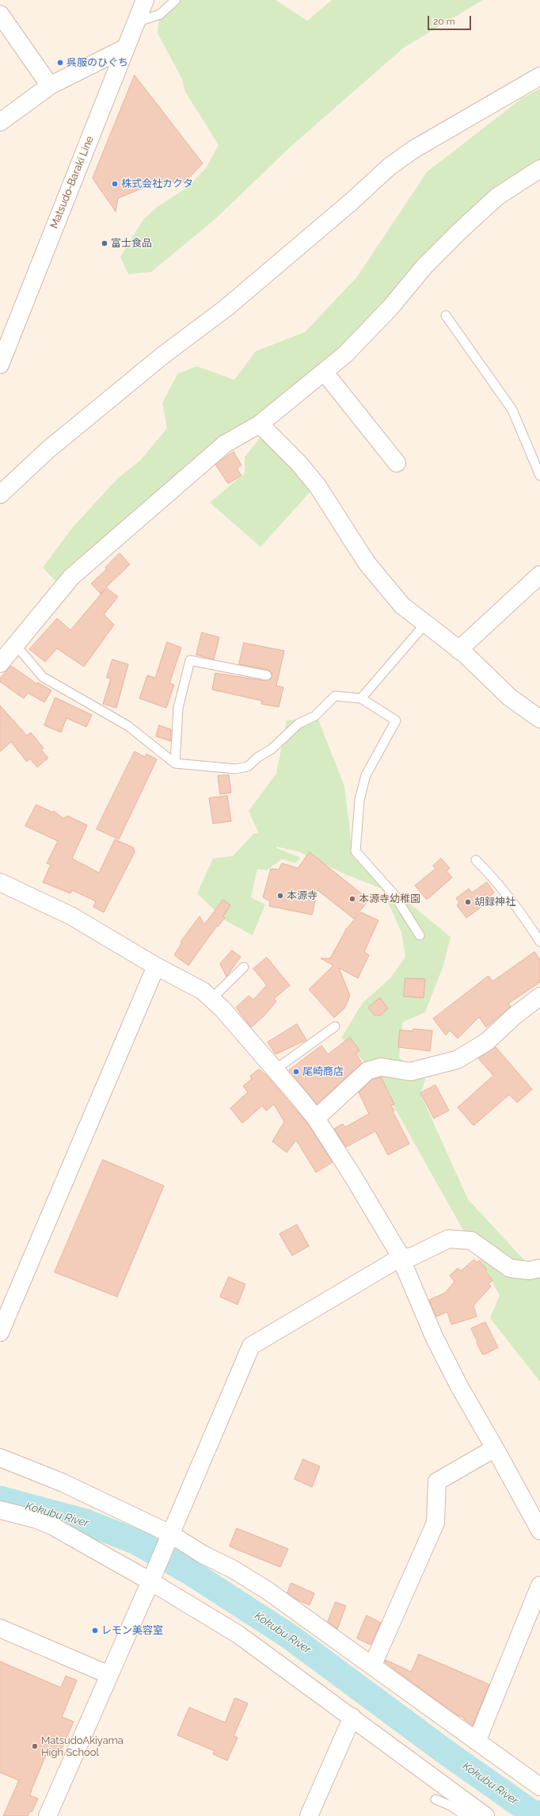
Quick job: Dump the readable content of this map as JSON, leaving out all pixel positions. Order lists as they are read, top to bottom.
{
  "streets": {
    "street": ["Matsudo-Baraki Line"]
  },
  "water": ["Kokubu River"],
  "places": [
    "呉服のひぐち",
    "株式会社カクタ",
    "富士食品",
    "本源寺",
    "本源寺幼稚園",
    "胡録神社",
    "尾崎商店",
    "レモン美容室",
    "MatsudoAkiyama High School"
  ],
  "scale_bar": "20 m"
}
